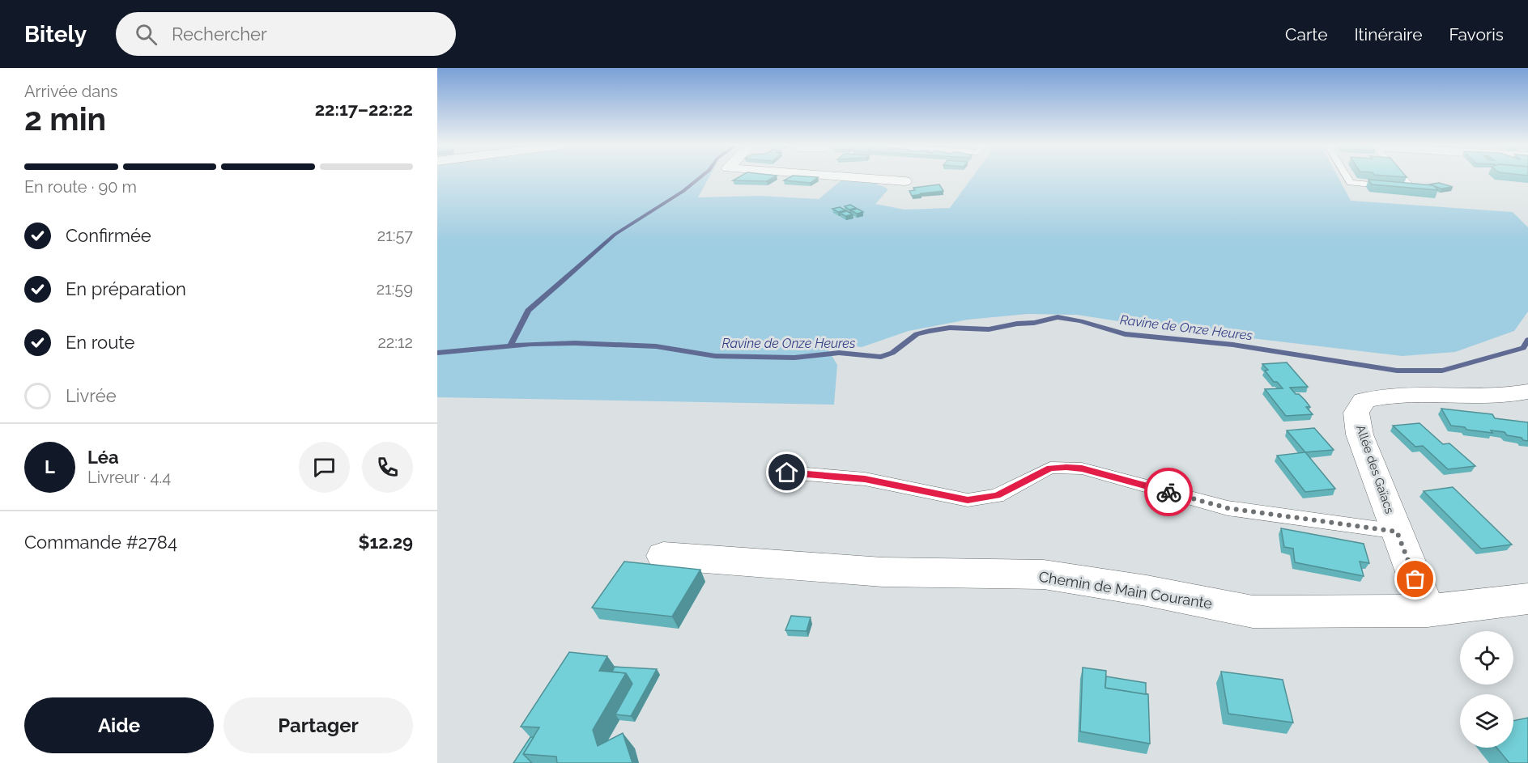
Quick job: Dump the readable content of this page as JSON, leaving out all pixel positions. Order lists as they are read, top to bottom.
{
  "streets": {
    "street": ["Allée des Gaïacs", "Chemin de Main Courante"]
  },
  "crossings": [
    ["Allée des Gaïacs", "Chemin de Main Courante"]
  ],
  "water": ["Ravine de Onze Heures"],
  "page": {
    "header": "Bitely",
    "search": "Rechercher",
    "nav": ["Carte", "Itinéraire", "Favoris"],
    "heading": ["2 min", "Arrivée dans", "22:17–22:22"],
    "panel": [
      "Léa",
      "Livreur · 4.4",
      "Commande #2784",
      "$12.29"
    ],
    "bar": "En route · 90 m",
    "list": [
      ["Confirmée", "21:57"],
      ["En préparation", "21:59"],
      ["En route", "22:12"],
      "Livrée"
    ],
    "round": "L",
    "buttons": ["Aide", "Partager"]
  }
}
